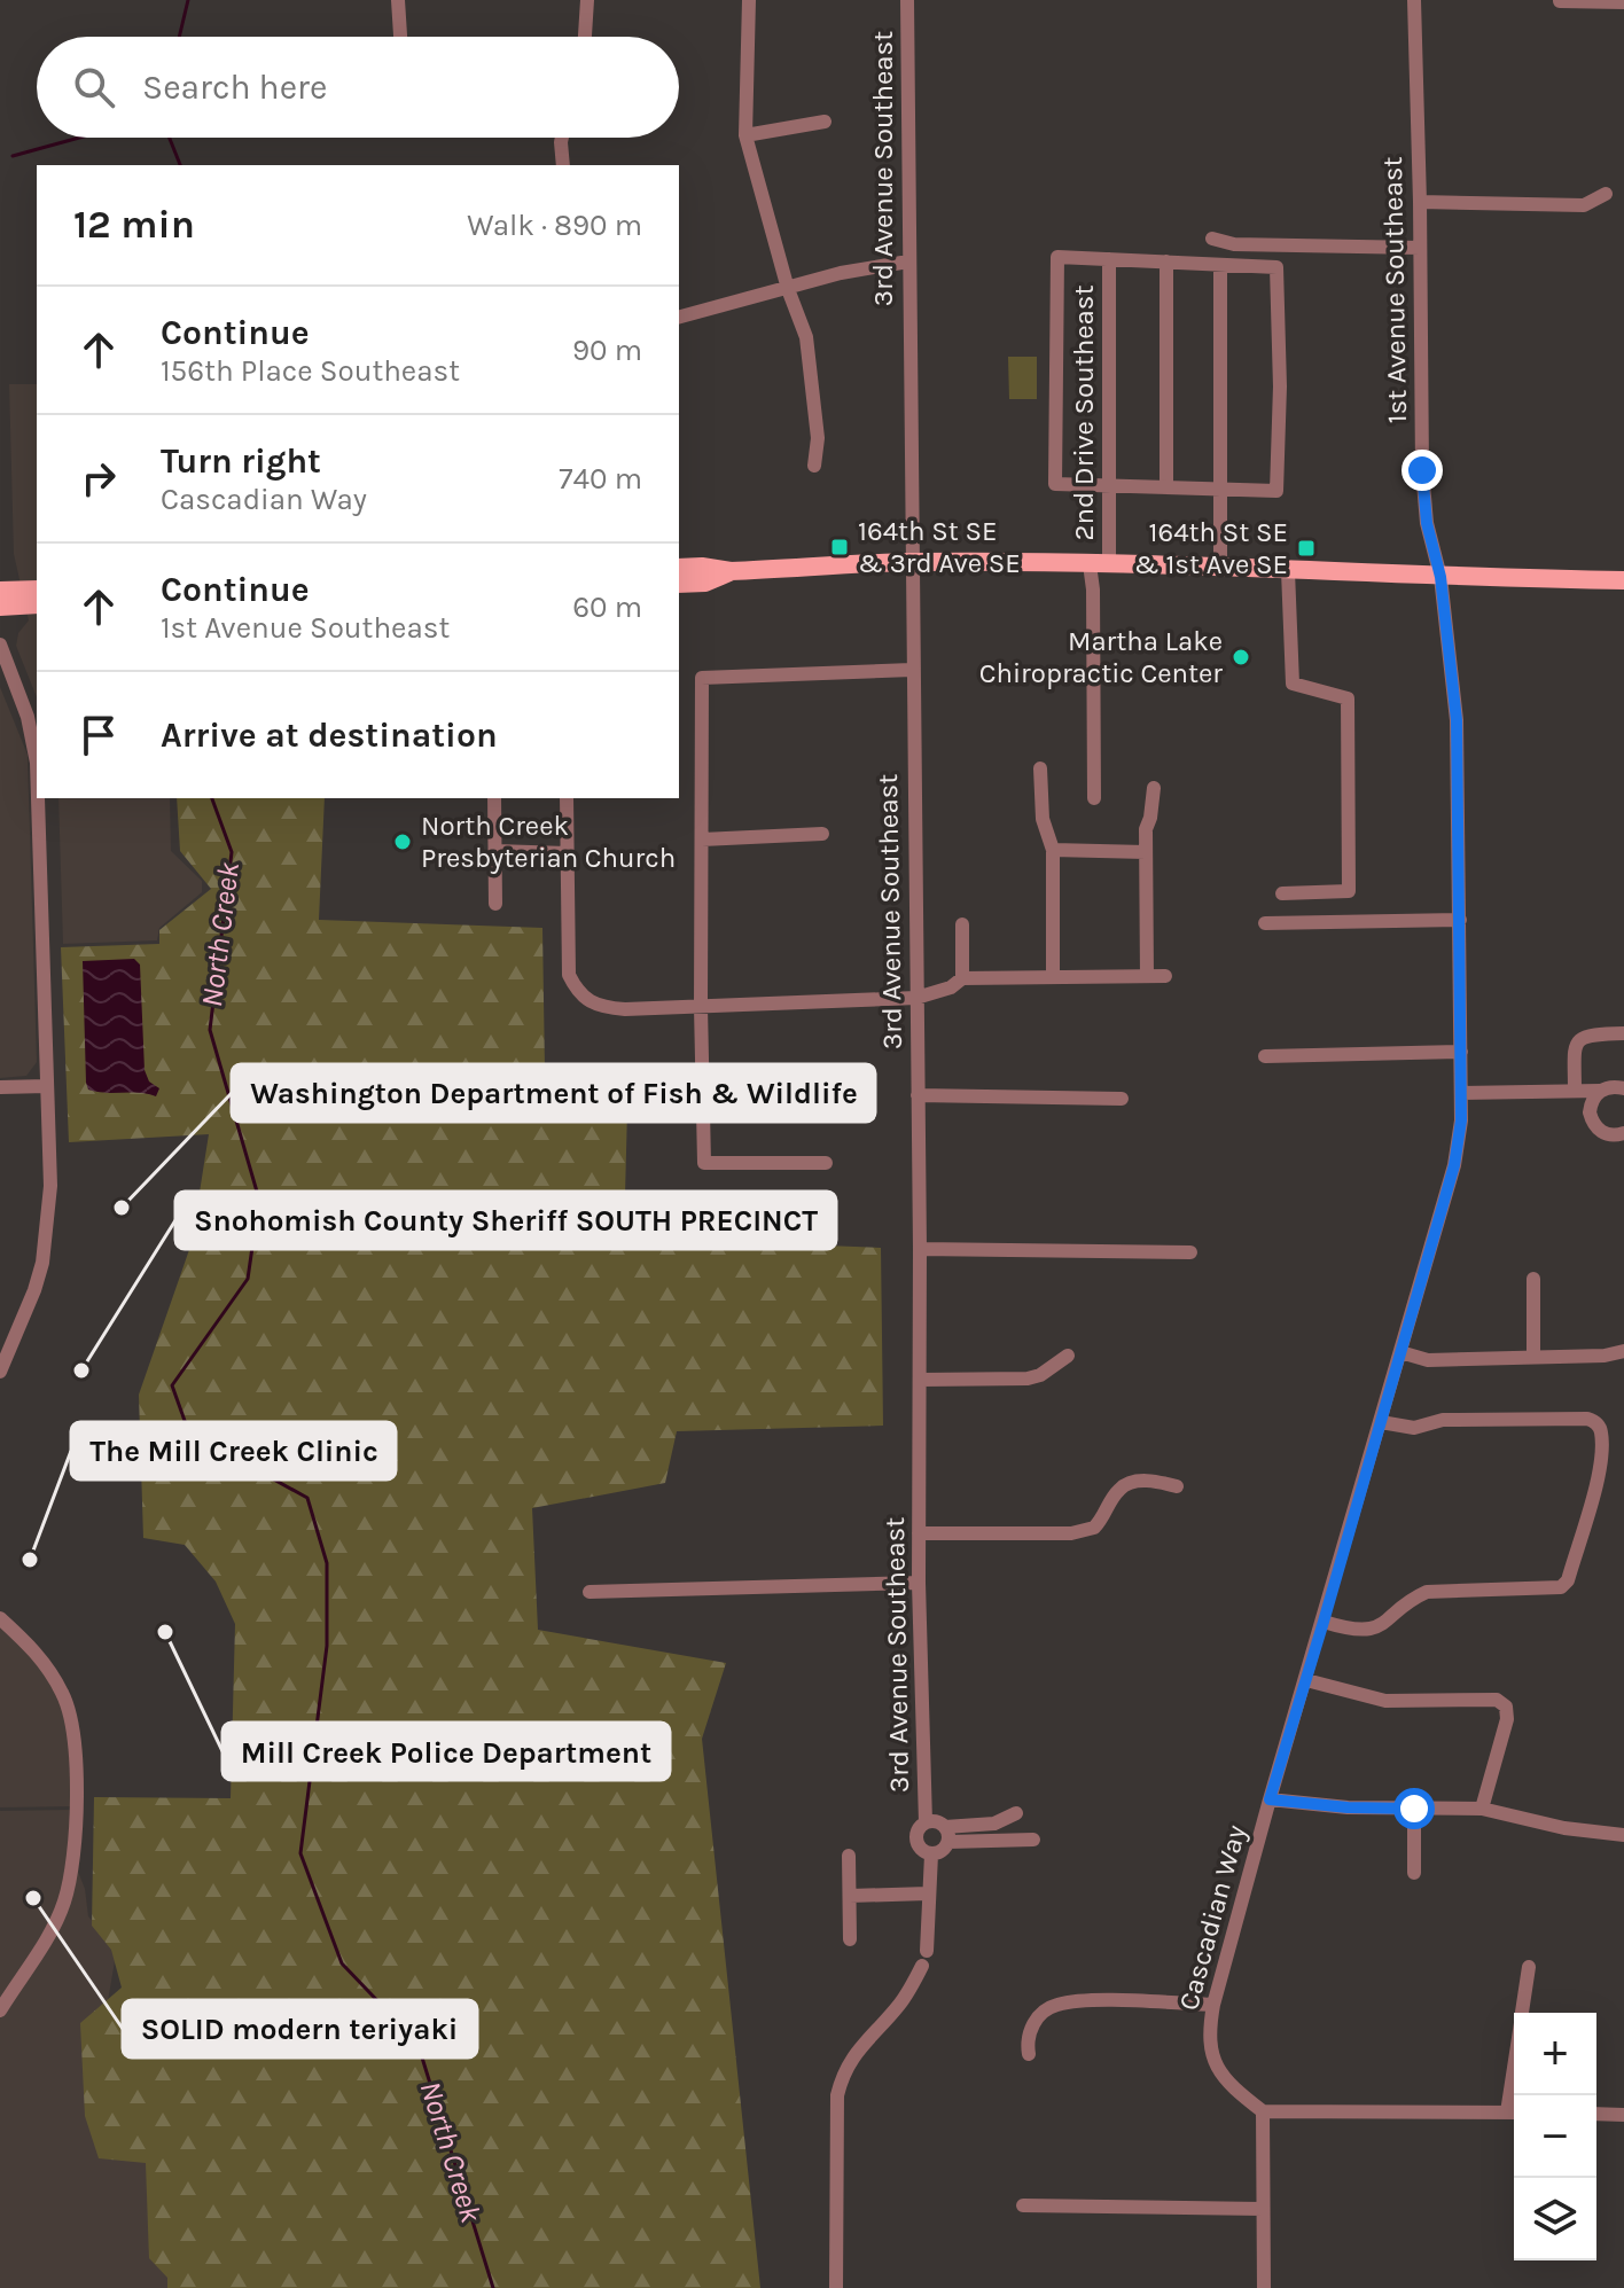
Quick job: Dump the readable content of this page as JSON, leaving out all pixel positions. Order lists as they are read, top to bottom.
{
  "streets": {
    "street": [
      "3rd Avenue Southeast",
      "1st Avenue Southeast",
      "2nd Drive Southeast",
      "Cascadian Way"
    ]
  },
  "crossings": [
    ["1st Avenue Southeast", "Cascadian Way"]
  ],
  "water": ["North Creek"],
  "places": {
    "transit": ["164th St SE & 3rd Ave SE", "164th St SE & 1st Ave SE"],
    "other": [
      "Martha Lake Chiropractic Center",
      "North Creek Presbyterian Church",
      "Washington Department of Fish & Wildlife",
      "Snohomish County Sheriff SOUTH PRECINCT",
      "The Mill Creek Clinic",
      "Mill Creek Police Department",
      "SOLID modern teriyaki"
    ]
  },
  "page": {
    "search": "Search here",
    "heading": ["12 min", "Walk · 890 m"],
    "list": [
      ["Continue", "156th Place Southeast", "90 m"],
      ["Turn right", "Cascadian Way", "740 m"],
      ["Continue", "1st Avenue Southeast", "60 m"],
      "Arrive at destination"
    ],
    "map_buttons": ["+", "−"]
  }
}
